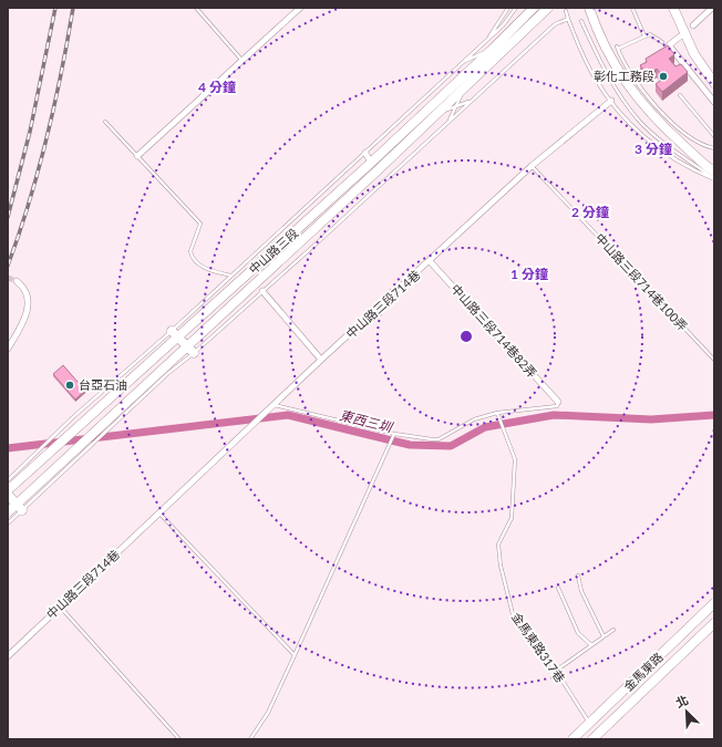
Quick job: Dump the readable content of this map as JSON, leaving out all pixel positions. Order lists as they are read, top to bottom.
{
  "streets": {
    "main road": ["中山路三段", "金馬東路"],
    "street": ["中山路三段714巷", "中山路三段714巷82弄"],
    "lane": ["中山路三段714巷100弄", "金馬東路317巷"]
  },
  "crossings": [
    ["中山路三段714巷100弄", "中山路三段714巷"],
    ["中山路三段714巷", "中山路三段714巷82弄"],
    ["金馬東路317巷", "金馬東路"]
  ],
  "water": ["東西三圳"],
  "places": ["彰化工務段", "台亞石油"],
  "north": "top left",
  "rings": [
    "4 分鐘",
    "3 分鐘",
    "2 分鐘",
    "1 分鐘"
  ]
}
